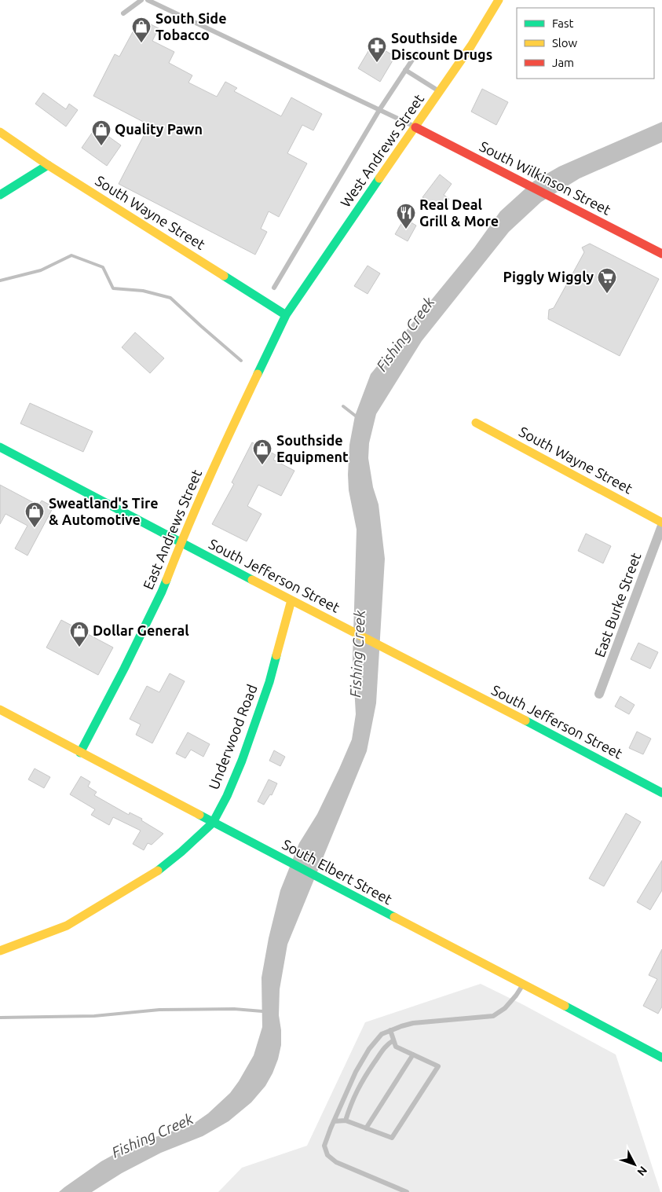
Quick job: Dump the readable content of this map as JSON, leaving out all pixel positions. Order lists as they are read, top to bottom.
{
  "streets": {
    "street": [
      "West Andrews Street",
      "South Wilkinson Street",
      "South Wayne Street",
      "East Andrews Street",
      "South Jefferson Street",
      "East Burke Street",
      "Underwood Road",
      "South Elbert Street"
    ]
  },
  "crossings": [
    ["West Andrews Street", "South Wilkinson Street"],
    ["West Andrews Street", "South Wayne Street"],
    ["West Andrews Street", "East Andrews Street"],
    ["South Wayne Street", "East Andrews Street"],
    ["South Wayne Street", "East Burke Street"],
    ["East Andrews Street", "South Jefferson Street"],
    ["East Andrews Street", "South Elbert Street"],
    ["South Jefferson Street", "Underwood Road"],
    ["Underwood Road", "South Elbert Street"]
  ],
  "water": ["Fishing Creek"],
  "places": {
    "shop": [
      "South Side Tobacco",
      "Quality Pawn",
      "Southside Equipment",
      "Sweatland's Tire & Automotive",
      "Dollar General"
    ],
    "pharmacy": ["Southside Discount Drugs"],
    "restaurant": ["Real Deal Grill & More"],
    "supermarket": ["Piggly Wiggly"]
  },
  "legend": ["Fast", "Slow", "Jam"],
  "north": "bottom right"
}
